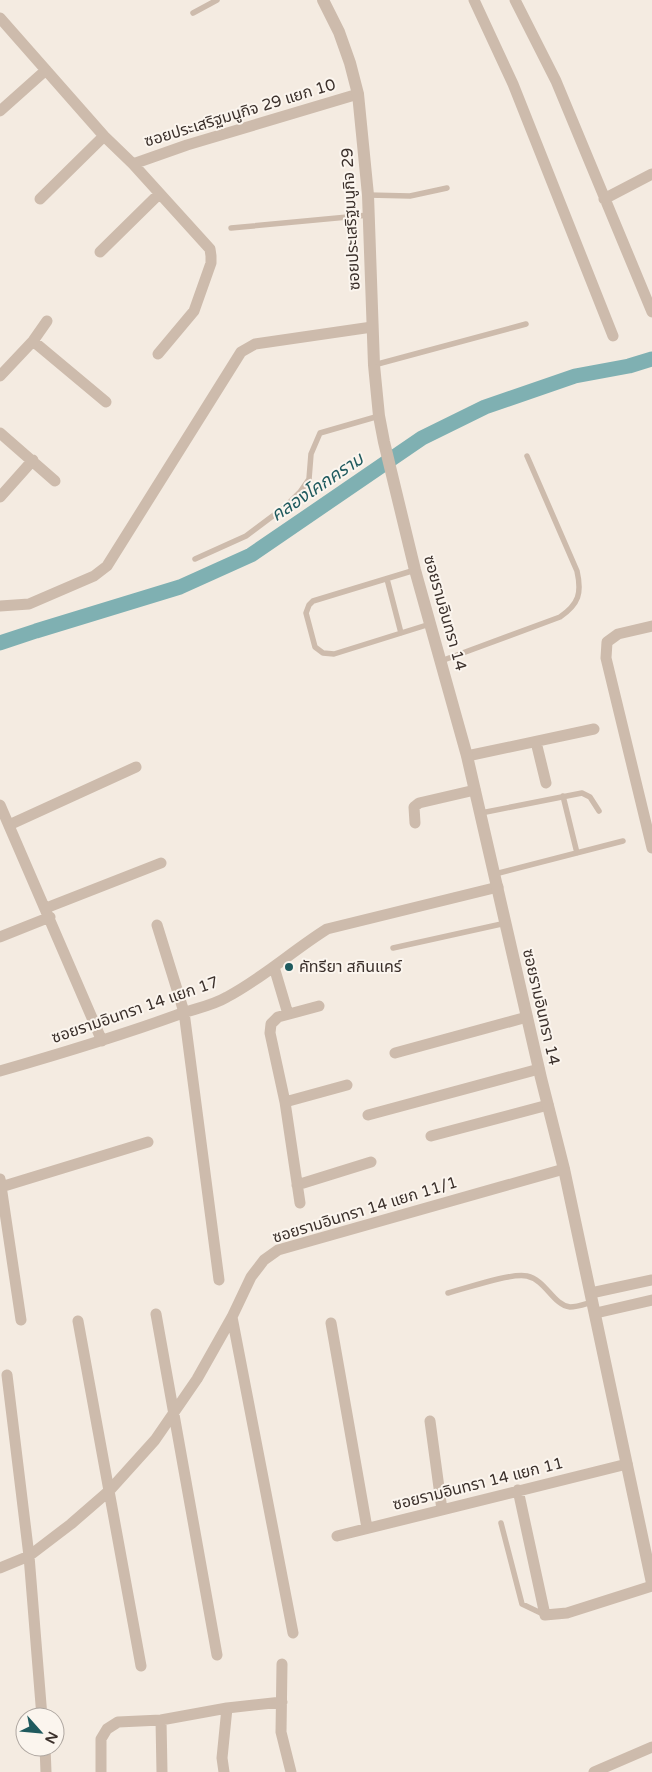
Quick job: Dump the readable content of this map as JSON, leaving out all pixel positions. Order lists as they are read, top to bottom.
{
  "streets": {
    "street": [
      "ซอยประเสริฐมนูกิจ 29 แยก 10",
      "ซอยประเสริฐมนูกิจ 29",
      "ซอยรามอินทรา 14",
      "ซอยรามอินทรา 14 แยก 17",
      "ซอยรามอินทรา 14 แยก 11/1",
      "ซอยรามอินทรา 14 แยก 11"
    ]
  },
  "crossings": [
    ["ซอยประเสริฐมนูกิจ 29 แยก 10", "ซอยประเสริฐมนูกิจ 29"],
    ["ซอยประเสริฐมนูกิจ 29", "ซอยรามอินทรา 14"],
    ["ซอยรามอินทรา 14", "ซอยรามอินทรา 14 แยก 17"],
    ["ซอยรามอินทรา 14", "ซอยรามอินทรา 14 แยก 11/1"],
    ["ซอยรามอินทรา 14", "ซอยรามอินทรา 14 แยก 11"]
  ],
  "water": ["คลองโคกคราม"],
  "places": ["คัทรียา สกินแคร์"],
  "north": "bottom right"
}
